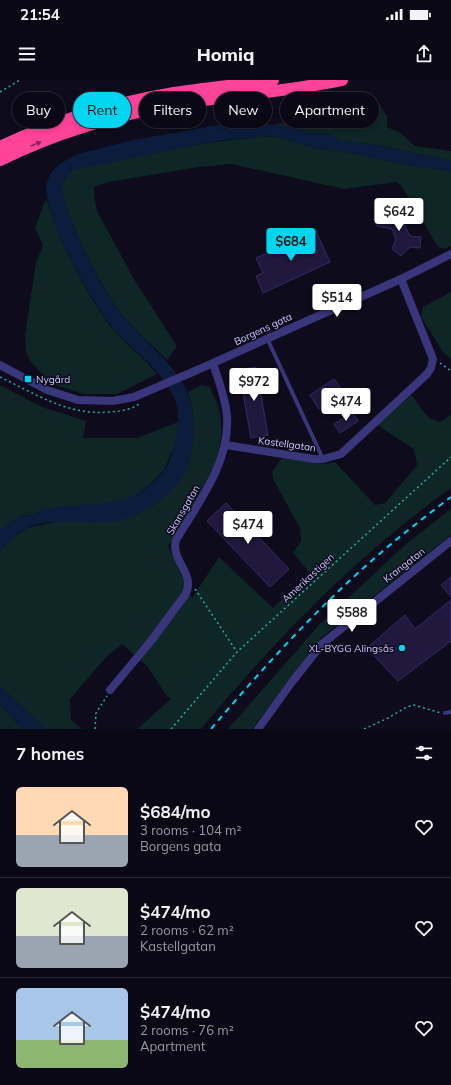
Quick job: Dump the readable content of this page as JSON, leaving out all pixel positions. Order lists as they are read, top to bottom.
{
  "streets": {
    "street": [
      "Borgens gata",
      "Kastellgatan",
      "Skansgatan",
      "Krangatan"
    ],
    "path": ["Amerikastigen"]
  },
  "crossings": [
    ["Borgens gata", "Skansgatan"],
    ["Kastellgatan", "Skansgatan"]
  ],
  "places": {
    "transit": ["Nygård"],
    "other": ["XL-BYGG Alingsås"]
  },
  "page": {
    "status": "21:54",
    "header": "Homiq",
    "chip": [
      "Buy",
      "Rent",
      "Filters",
      "New",
      "Apartment"
    ],
    "price": [
      "$642",
      "$684",
      "$514",
      "$972",
      "$474",
      "$474",
      "$588"
    ],
    "heading": "7 homes",
    "list": [
      {
        "name": "$684/mo",
        "note": "3 rooms · 104 m² · Borgens gata"
      },
      {
        "name": "$474/mo",
        "note": "2 rooms · 62 m² · Kastellgatan"
      },
      {
        "name": "$474/mo",
        "note": "2 rooms · 76 m² · Apartment"
      }
    ]
  }
}
